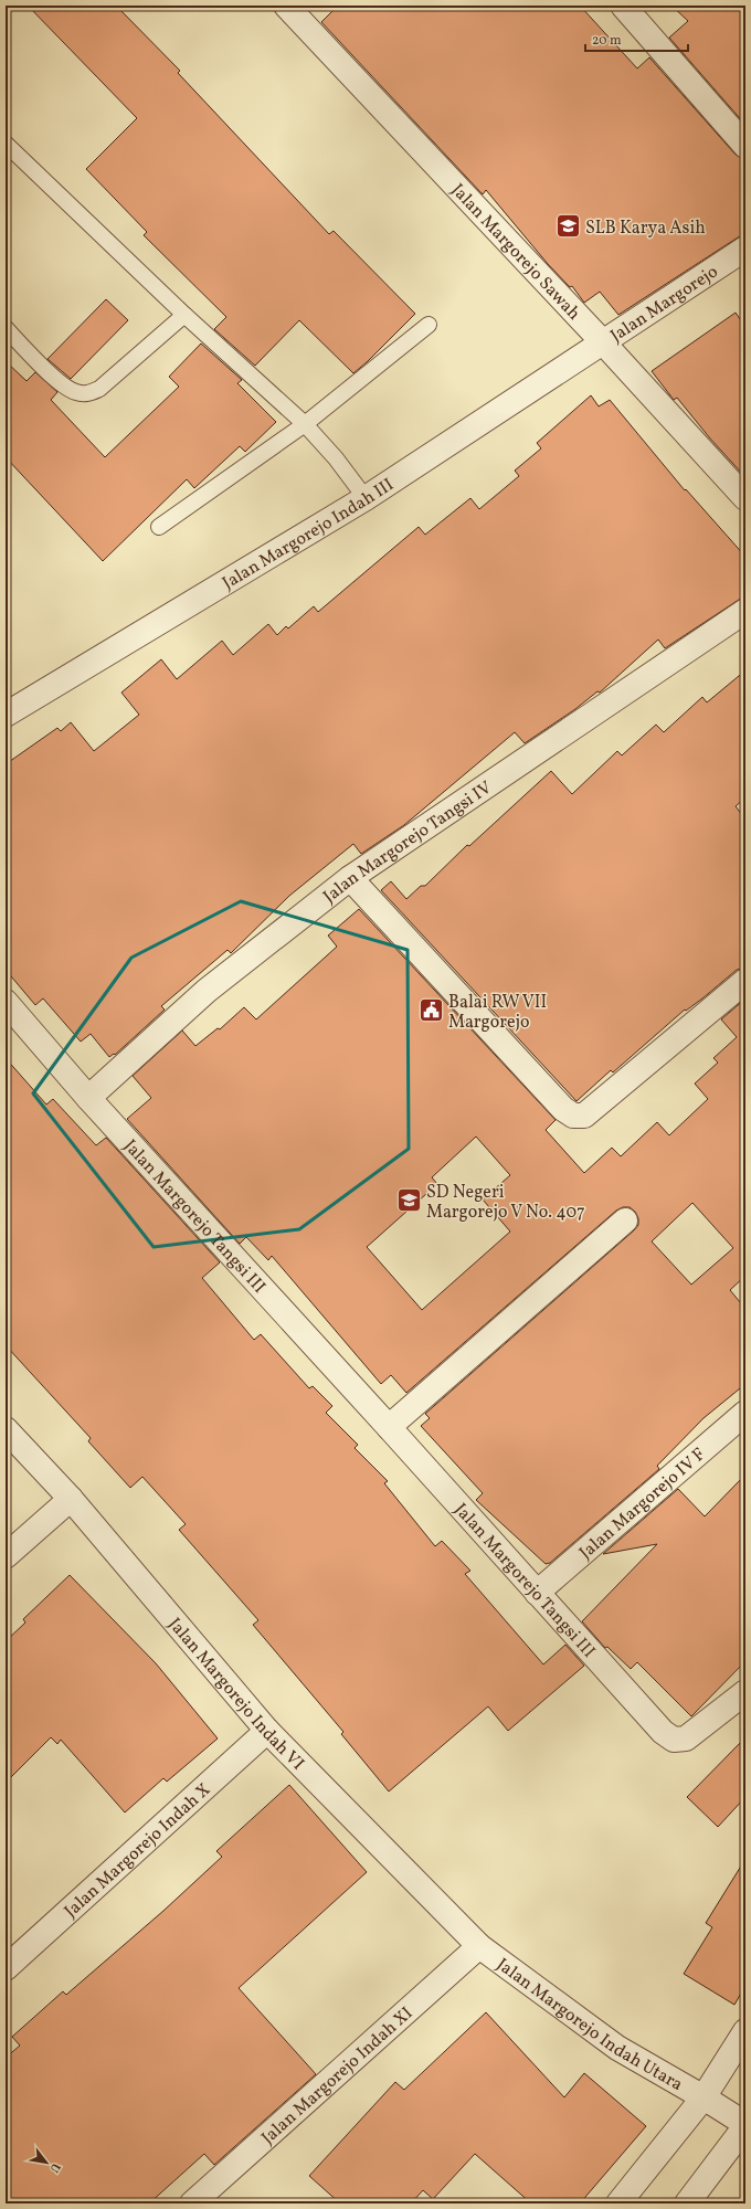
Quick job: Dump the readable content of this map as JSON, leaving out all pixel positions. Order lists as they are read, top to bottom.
{
  "streets": {
    "street": [
      "Jalan Margorejo Sawah",
      "Jalan Margorejo",
      "Jalan Margorejo Indah III",
      "Jalan Margorejo Tangsi IV",
      "Jalan Margorejo Tangsi III",
      "Jalan Margorejo IV F",
      "Jalan Margorejo Indah VI",
      "Jalan Margorejo Indah X",
      "Jalan Margorejo Indah Utara",
      "Jalan Margorejo Indah XI"
    ]
  },
  "crossings": [
    ["Jalan Margorejo Sawah", "Jalan Margorejo"],
    ["Jalan Margorejo Sawah", "Jalan Margorejo Indah III"],
    ["Jalan Margorejo", "Jalan Margorejo Indah III"],
    ["Jalan Margorejo Tangsi IV", "Jalan Margorejo Tangsi III"],
    ["Jalan Margorejo Tangsi III", "Jalan Margorejo IV F"],
    ["Jalan Margorejo Indah VI", "Jalan Margorejo Indah X"],
    ["Jalan Margorejo Indah VI", "Jalan Margorejo Indah Utara"],
    ["Jalan Margorejo Indah VI", "Jalan Margorejo Indah XI"],
    ["Jalan Margorejo Indah Utara", "Jalan Margorejo Indah XI"]
  ],
  "places": {
    "school or university": ["SLB Karya Asih", "SD Negeri Margorejo V No. 407"],
    "public building": ["Balai RW VII Margorejo"]
  },
  "scale_bar": "20 m",
  "north": "bottom right"
}
